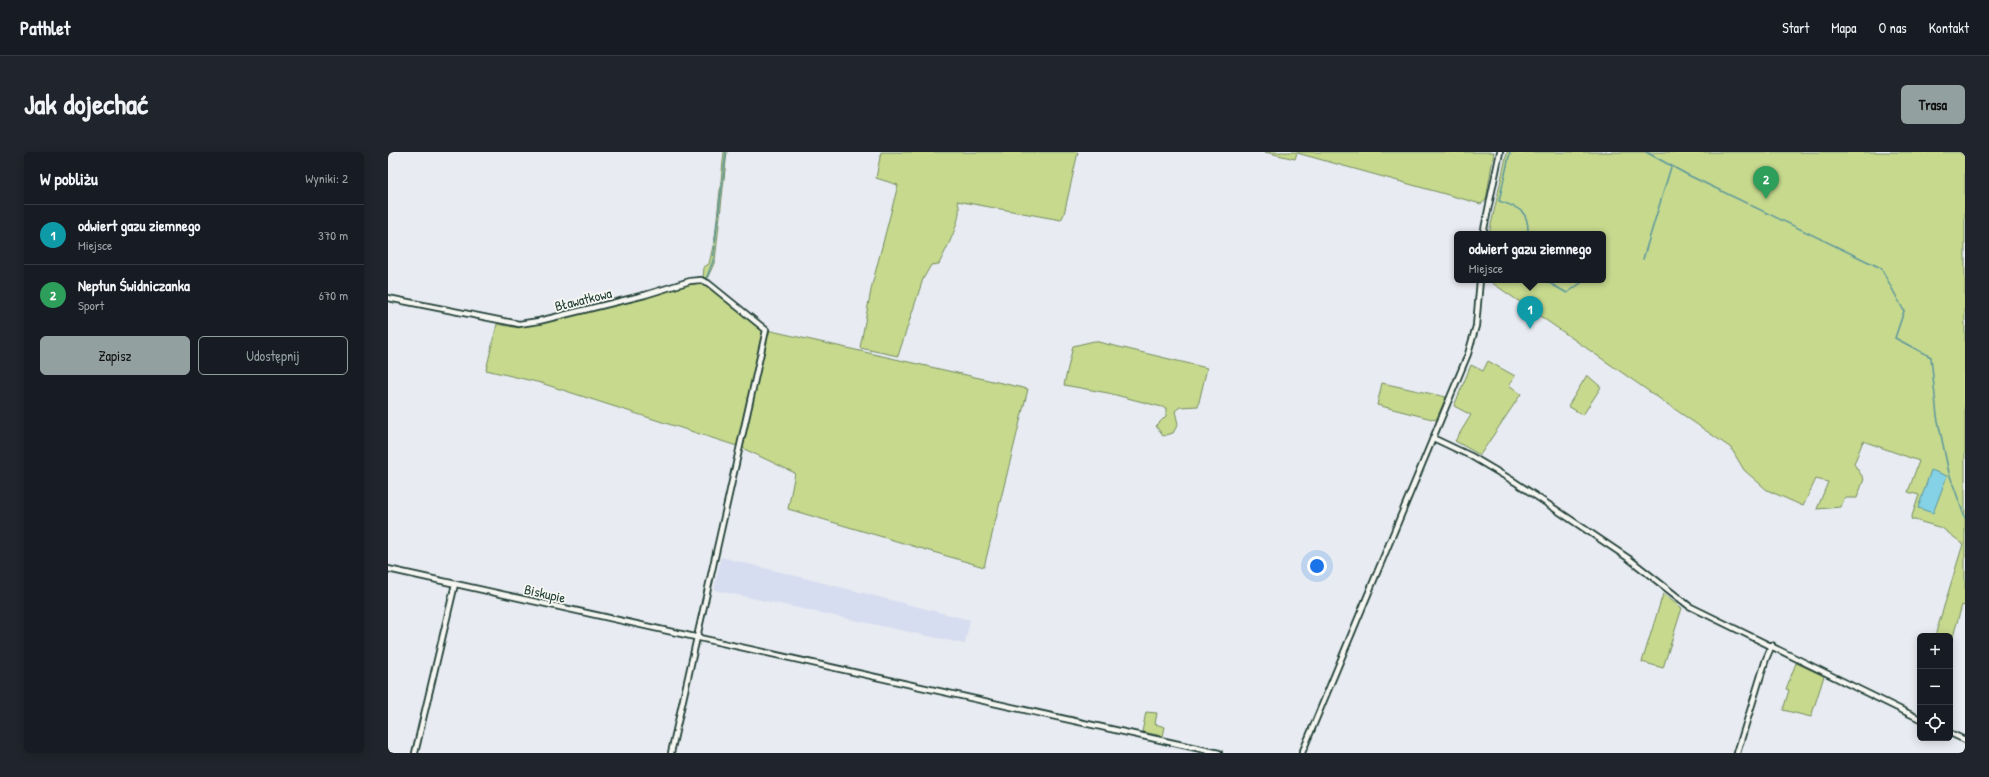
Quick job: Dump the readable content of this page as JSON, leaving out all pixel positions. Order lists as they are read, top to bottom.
{
  "streets": {
    "street": ["Bławatkowa", "Biskupie"]
  },
  "crossings": [
    ["Bławatkowa", "Biskupie"]
  ],
  "page": {
    "header": "Pathlet",
    "nav": [
      "Start",
      "Mapa",
      "O nas",
      "Kontakt"
    ],
    "title": "Jak dojechać",
    "buttons": [
      "Trasa",
      ["Zapisz", "Udostępnij"]
    ],
    "heading": ["W pobliżu", "Wyniki: 2"],
    "pins": ["2", "1"],
    "list": [
      {
        "mark": "1",
        "name": "odwiert gazu ziemnego",
        "note": "Miejsce",
        "value": "370 m"
      },
      {
        "mark": "2",
        "name": "Neptun Świdniczanka",
        "note": "Sport",
        "value": "670 m"
      }
    ],
    "popup": ["odwiert gazu ziemnego", "Miejsce"],
    "map_buttons": ["+", "−"]
  }
}
